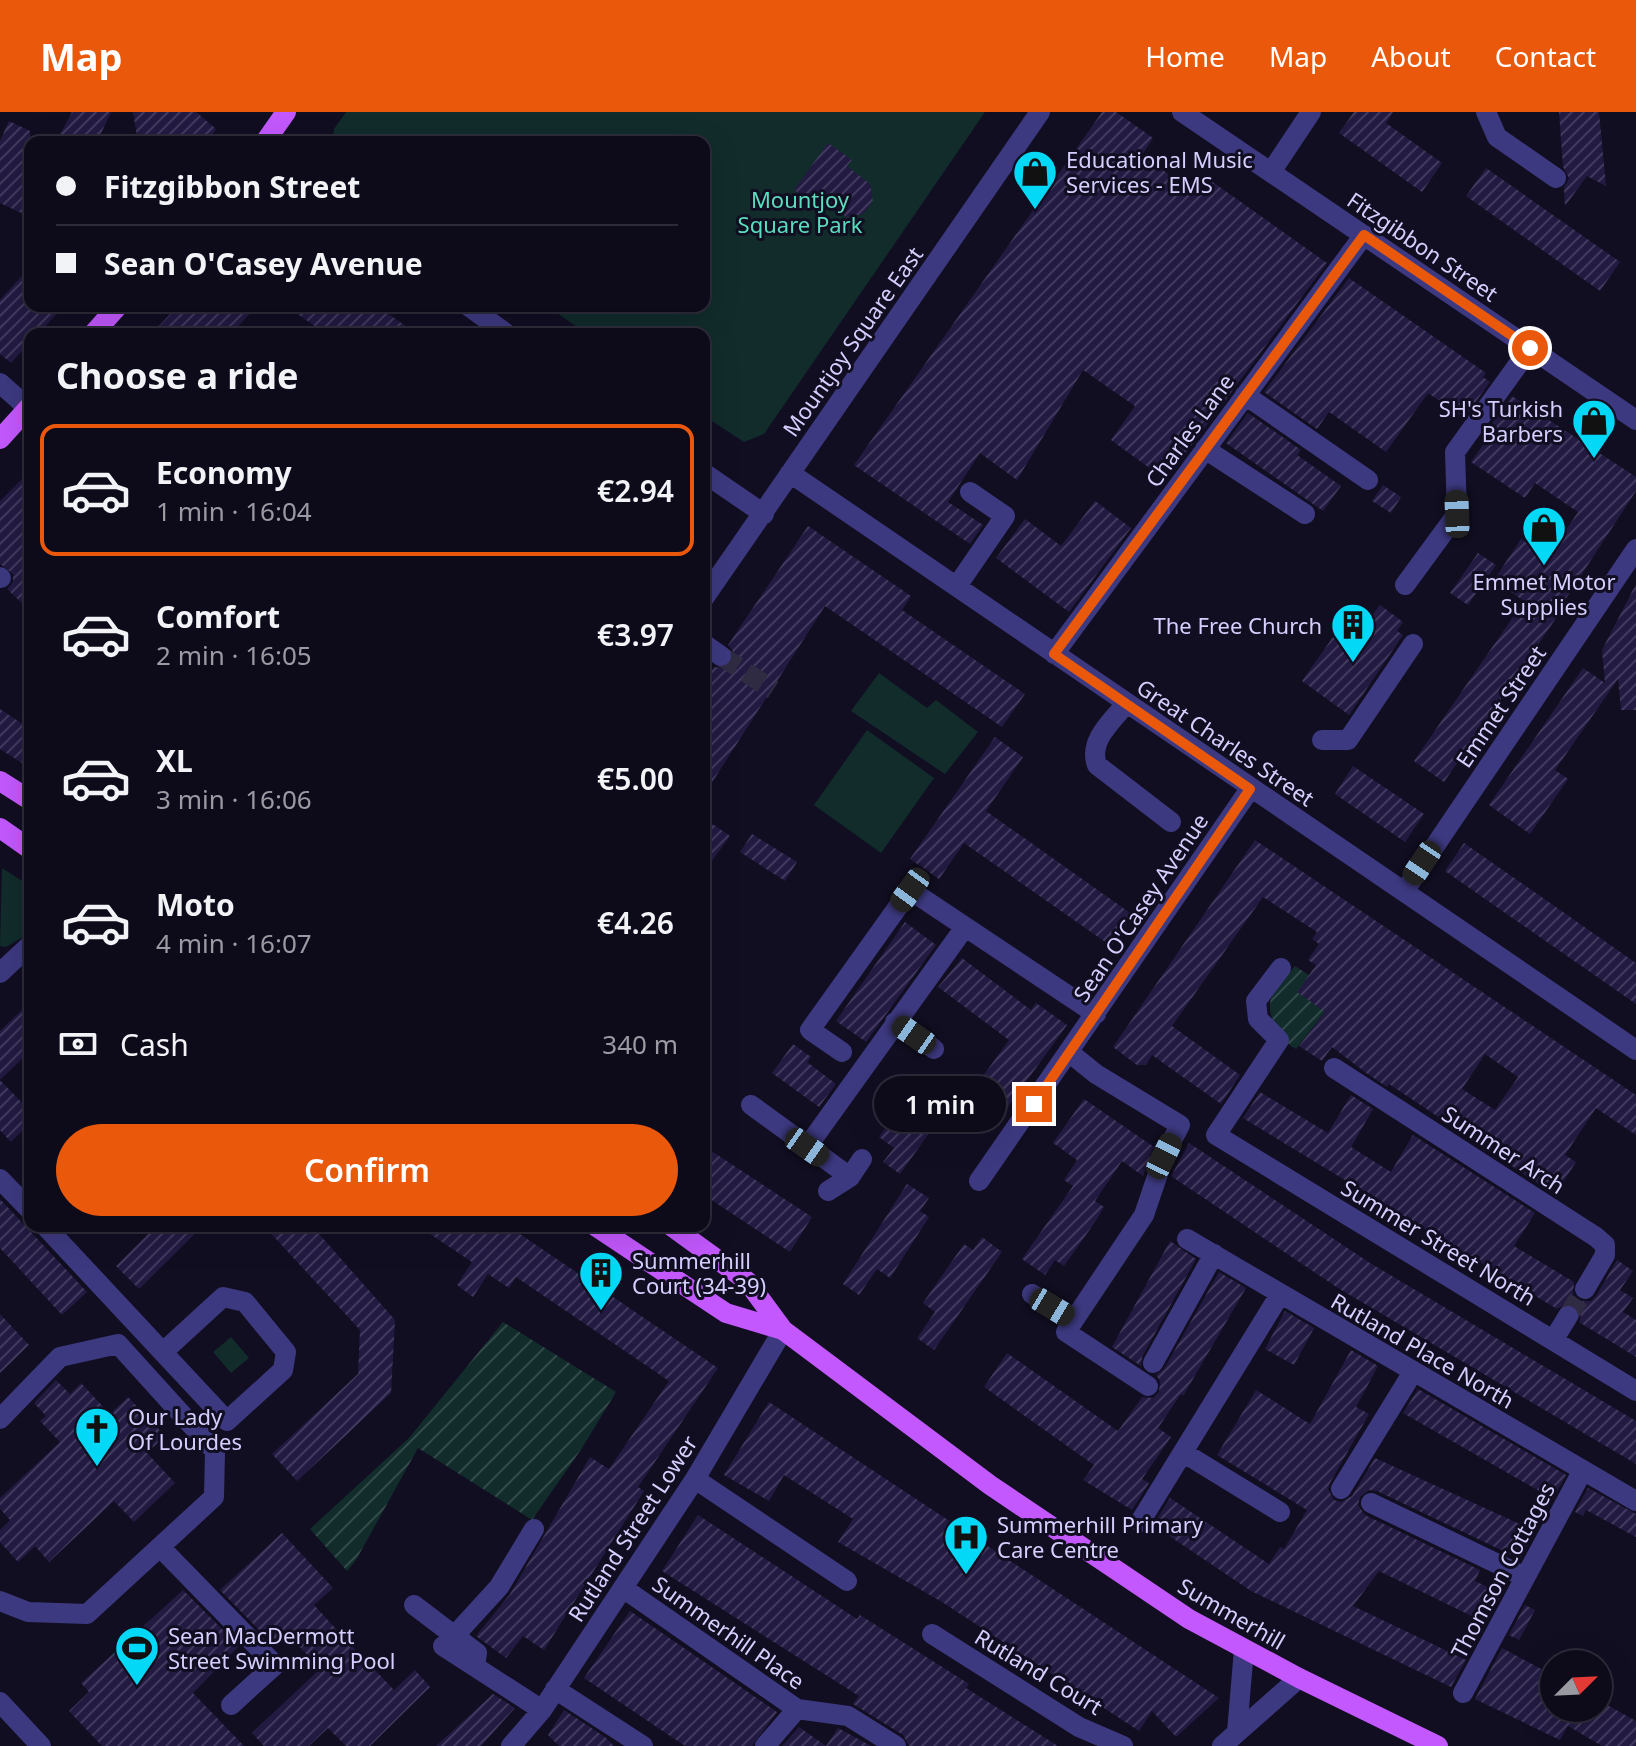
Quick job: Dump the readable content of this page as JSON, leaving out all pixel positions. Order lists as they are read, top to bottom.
{
  "streets": {
    "main road": ["Summerhill"],
    "street": [
      "Fitzgibbon Street",
      "Mountjoy Square East",
      "Charles Lane",
      "Emmet Street",
      "Great Charles Street",
      "Sean O'Casey Avenue",
      "Summer Arch",
      "Summer Street North",
      "Rutland Place North",
      "Rutland Street Lower",
      "Thomson Cottages",
      "Summerhill Place",
      "Rutland Court"
    ]
  },
  "crossings": [
    ["Fitzgibbon Street", "Charles Lane"],
    ["Mountjoy Square East", "Great Charles Street"],
    ["Charles Lane", "Great Charles Street"],
    ["Emmet Street", "Great Charles Street"],
    ["Great Charles Street", "Sean O'Casey Avenue"],
    ["Rutland Place North", "Thomson Cottages"],
    ["Rutland Street Lower", "Summerhill"],
    ["Rutland Street Lower", "Summerhill Place"]
  ],
  "parks": ["Mountjoy Square Park"],
  "places": {
    "shop": ["Educational Music Services - EMS", "SH's Turkish Barbers", "Emmet Motor Supplies"],
    "building": ["The Free Church", "Summerhill Court (34-39)"],
    "church": ["Our Lady Of Lourdes"],
    "hospital": ["Summerhill Primary Care Centre"],
    "sports": ["Sean MacDermott Street Swimming Pool"]
  },
  "north": "top right",
  "page": {
    "header": "Map",
    "nav": [
      "Home",
      "Map",
      "About",
      "Contact"
    ],
    "banner": ["Fitzgibbon Street", "Sean O'Casey Avenue"],
    "heading": "Choose a ride",
    "list": [
      {
        "name": "Economy",
        "note": "1 min · 16:04",
        "value": "€2.94"
      },
      {
        "name": "Comfort",
        "note": "2 min · 16:05",
        "value": "€3.97"
      },
      {
        "name": "XL",
        "note": "3 min · 16:06",
        "value": "€5.00"
      },
      {
        "name": "Moto",
        "note": "4 min · 16:07",
        "value": "€4.26"
      }
    ],
    "pay": ["Cash", "340 m"],
    "bubble": "1 min",
    "buttons": "Confirm"
  }
}
